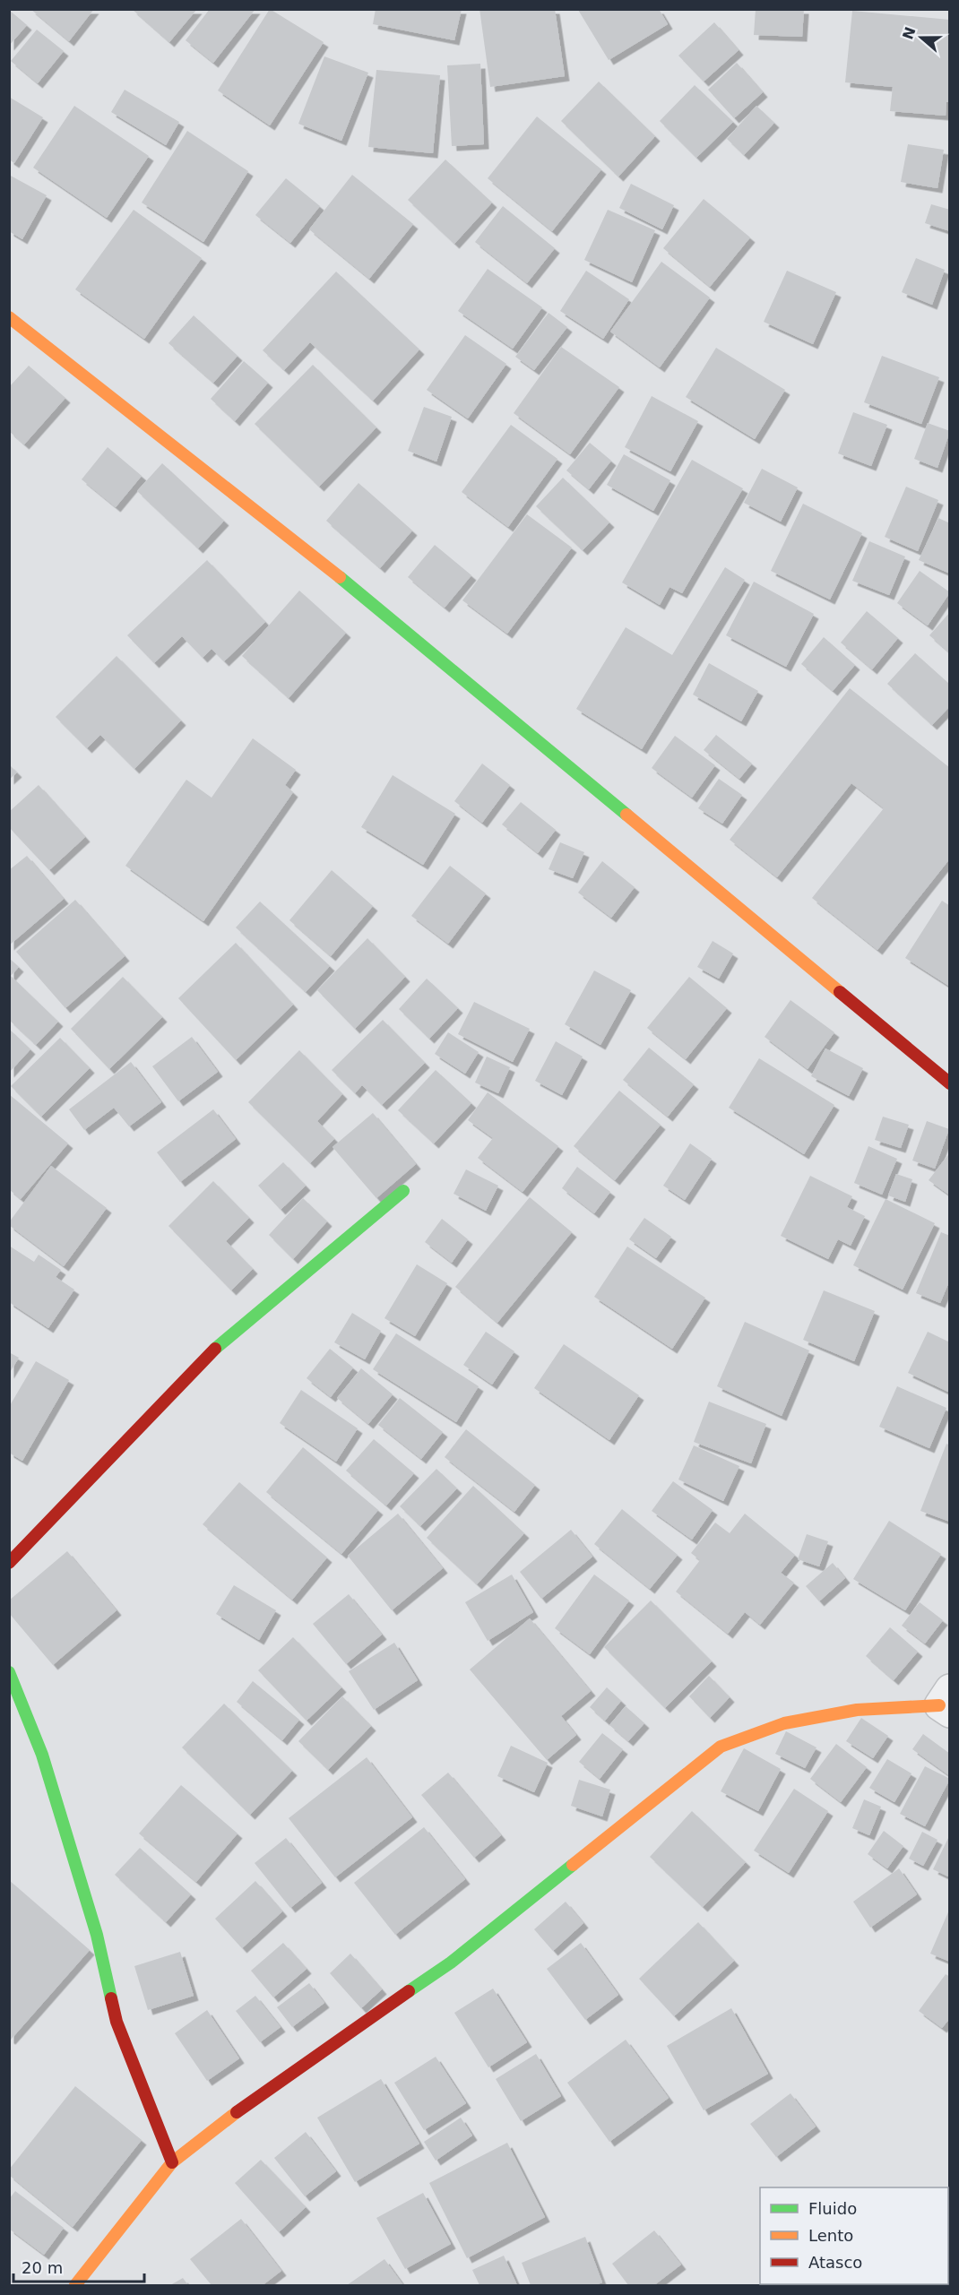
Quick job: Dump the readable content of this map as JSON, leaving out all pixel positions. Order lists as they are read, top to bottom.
{
  "legend": ["Fluido", "Lento", "Atasco"],
  "scale_bar": "20 m",
  "north": "left"
}
